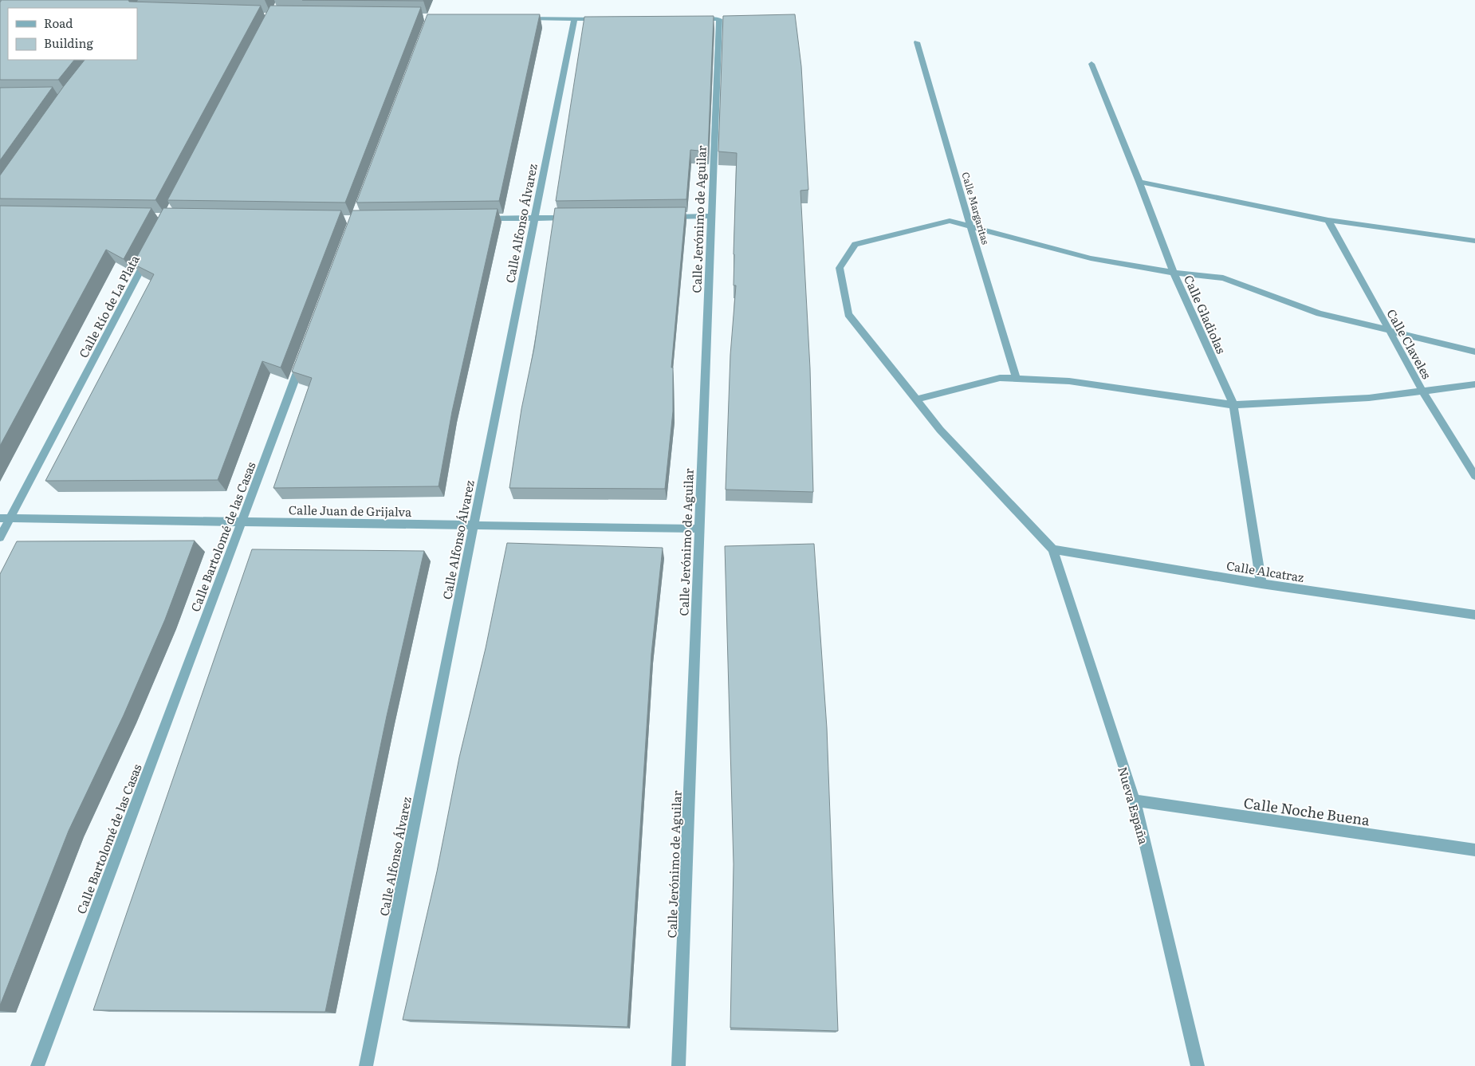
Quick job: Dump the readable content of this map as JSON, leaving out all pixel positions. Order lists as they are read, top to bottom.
{
  "streets": {
    "street": [
      "Calle Margaritas",
      "Calle Jerónimo de Aguilar",
      "Calle Alfonso Álvarez",
      "Calle Río de La Plata",
      "Calle Gladiolas",
      "Calle Claveles",
      "Calle Juan de Grijalva",
      "Calle Bartolomé de las Casas",
      "Calle Alcatraz",
      "Nueva España",
      "Calle Noche Buena"
    ]
  },
  "crossings": [
    ["Calle Jerónimo de Aguilar", "Calle Juan de Grijalva"],
    ["Calle Alfonso Álvarez", "Calle Juan de Grijalva"],
    ["Calle Río de La Plata", "Calle Juan de Grijalva"],
    ["Calle Gladiolas", "Calle Alcatraz"],
    ["Calle Juan de Grijalva", "Calle Bartolomé de las Casas"],
    ["Calle Alcatraz", "Nueva España"],
    ["Nueva España", "Calle Noche Buena"]
  ],
  "legend": ["Road", "Building"]
}
